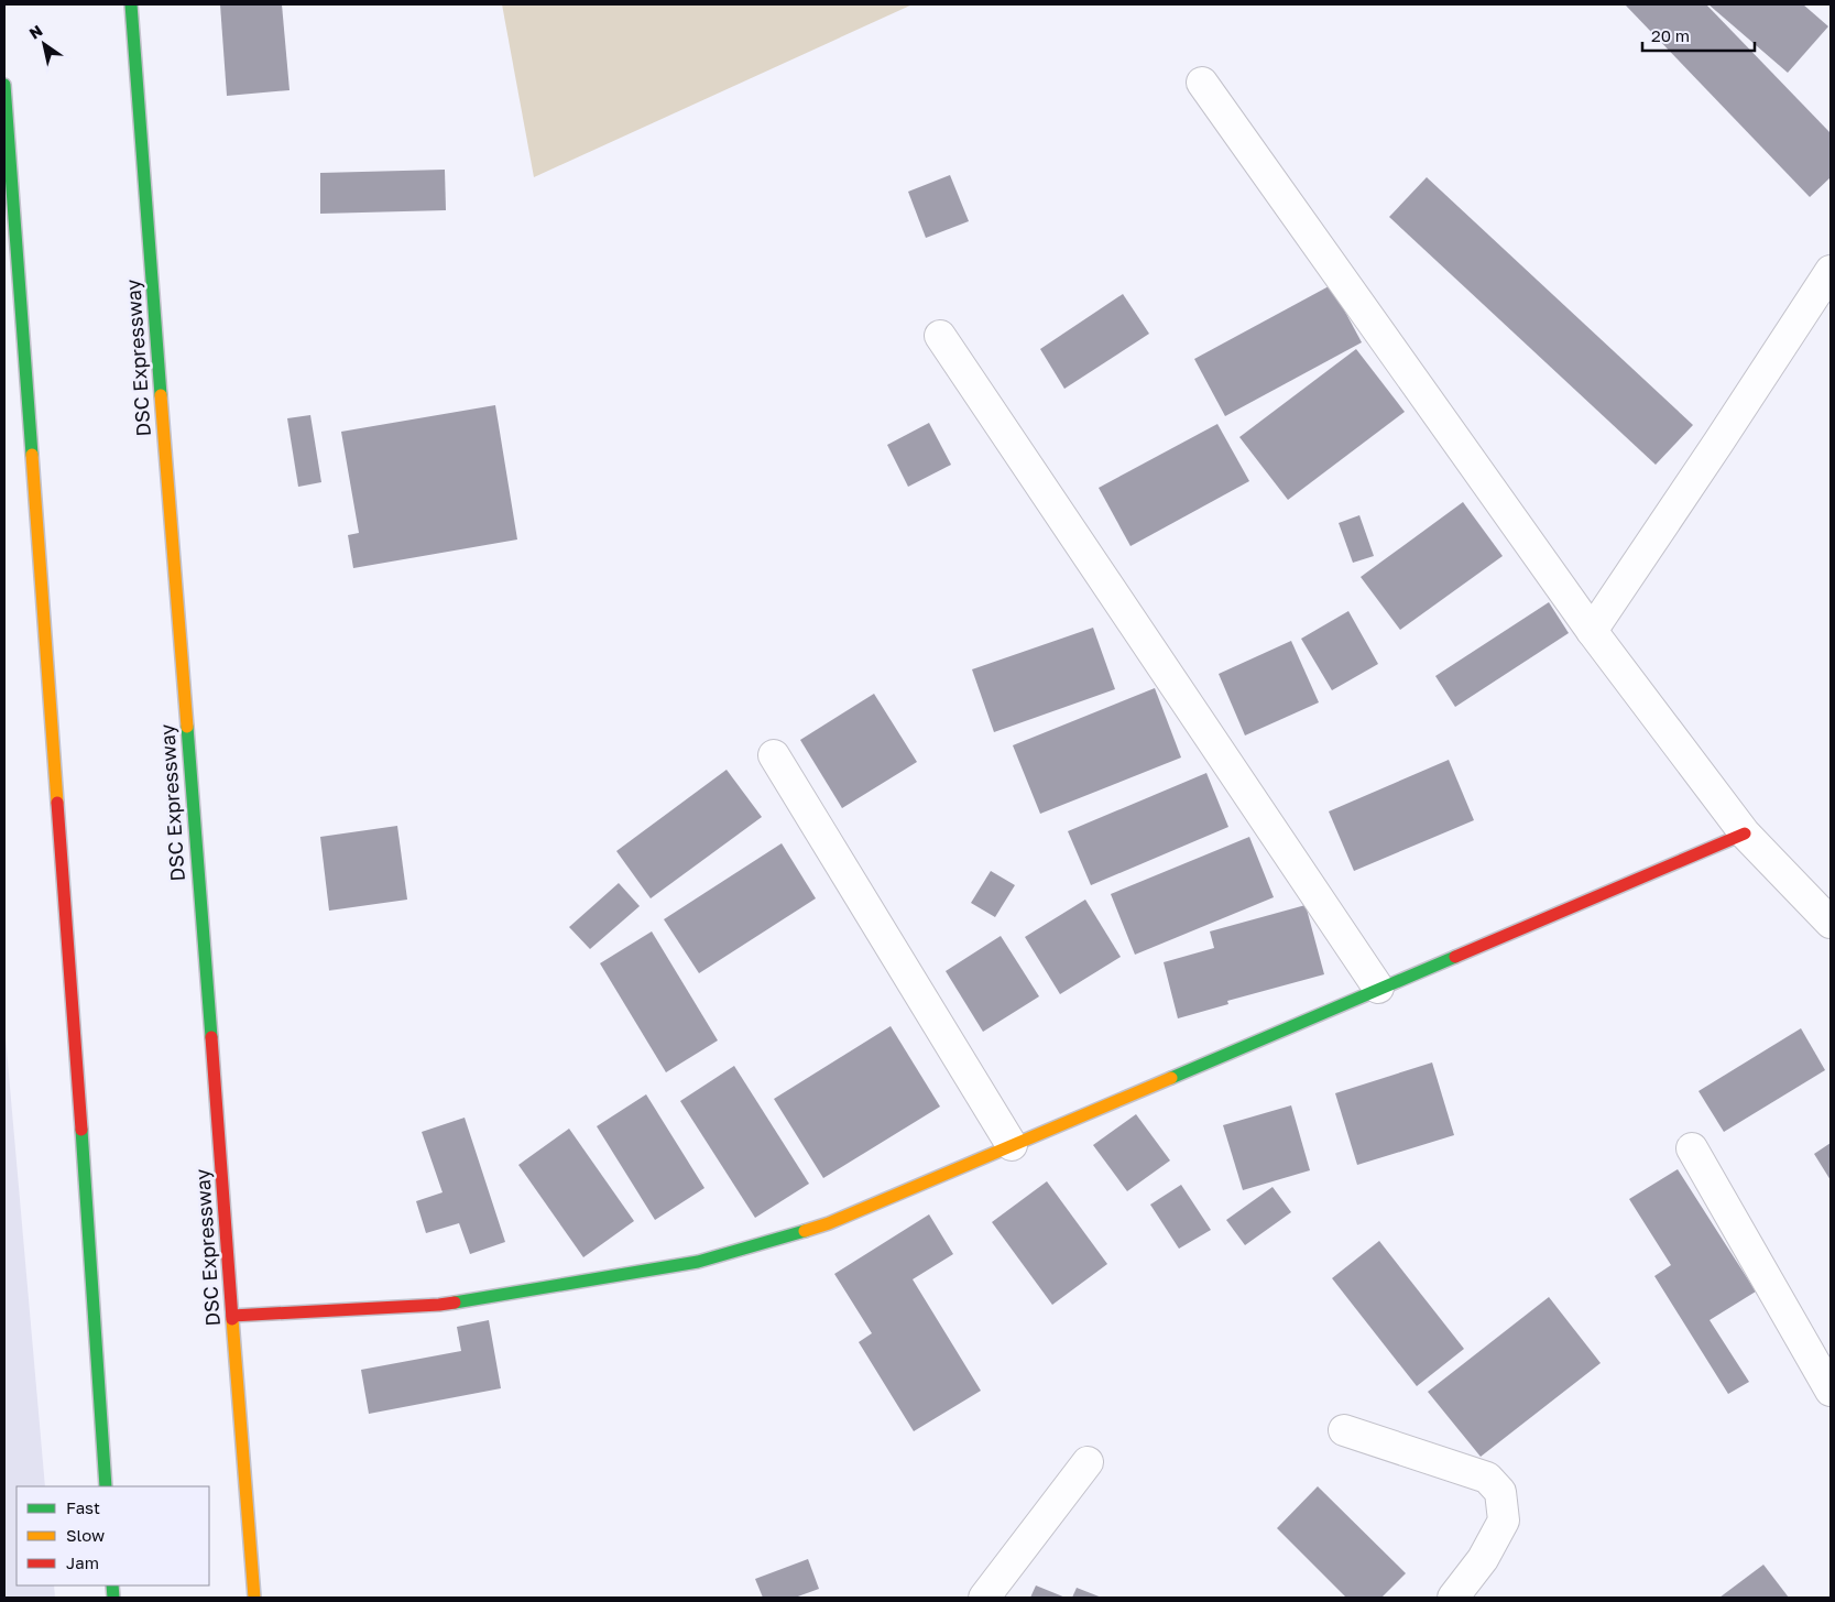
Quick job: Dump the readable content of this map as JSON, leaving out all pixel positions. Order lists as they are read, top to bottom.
{
  "streets": {
    "main road": ["DSC Expressway"]
  },
  "legend": ["Fast", "Slow", "Jam"],
  "scale_bar": "20 m",
  "north": "top left"
}
